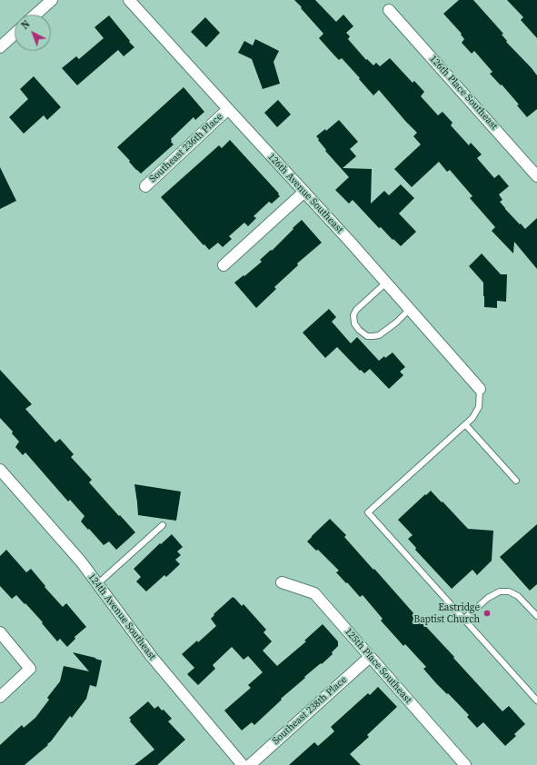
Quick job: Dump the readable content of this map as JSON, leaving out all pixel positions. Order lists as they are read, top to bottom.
{
  "streets": {
    "street": [
      "126th Place Southeast",
      "Southeast 236th Place",
      "126th Avenue Southeast",
      "124th Avenue Southeast",
      "125th Place Southeast",
      "Southeast 238th Place"
    ]
  },
  "crossings": [
    ["Southeast 236th Place", "126th Avenue Southeast"],
    ["125th Place Southeast", "Southeast 238th Place"]
  ],
  "places": ["Eastridge Baptist Church"],
  "north": "top left"
}
